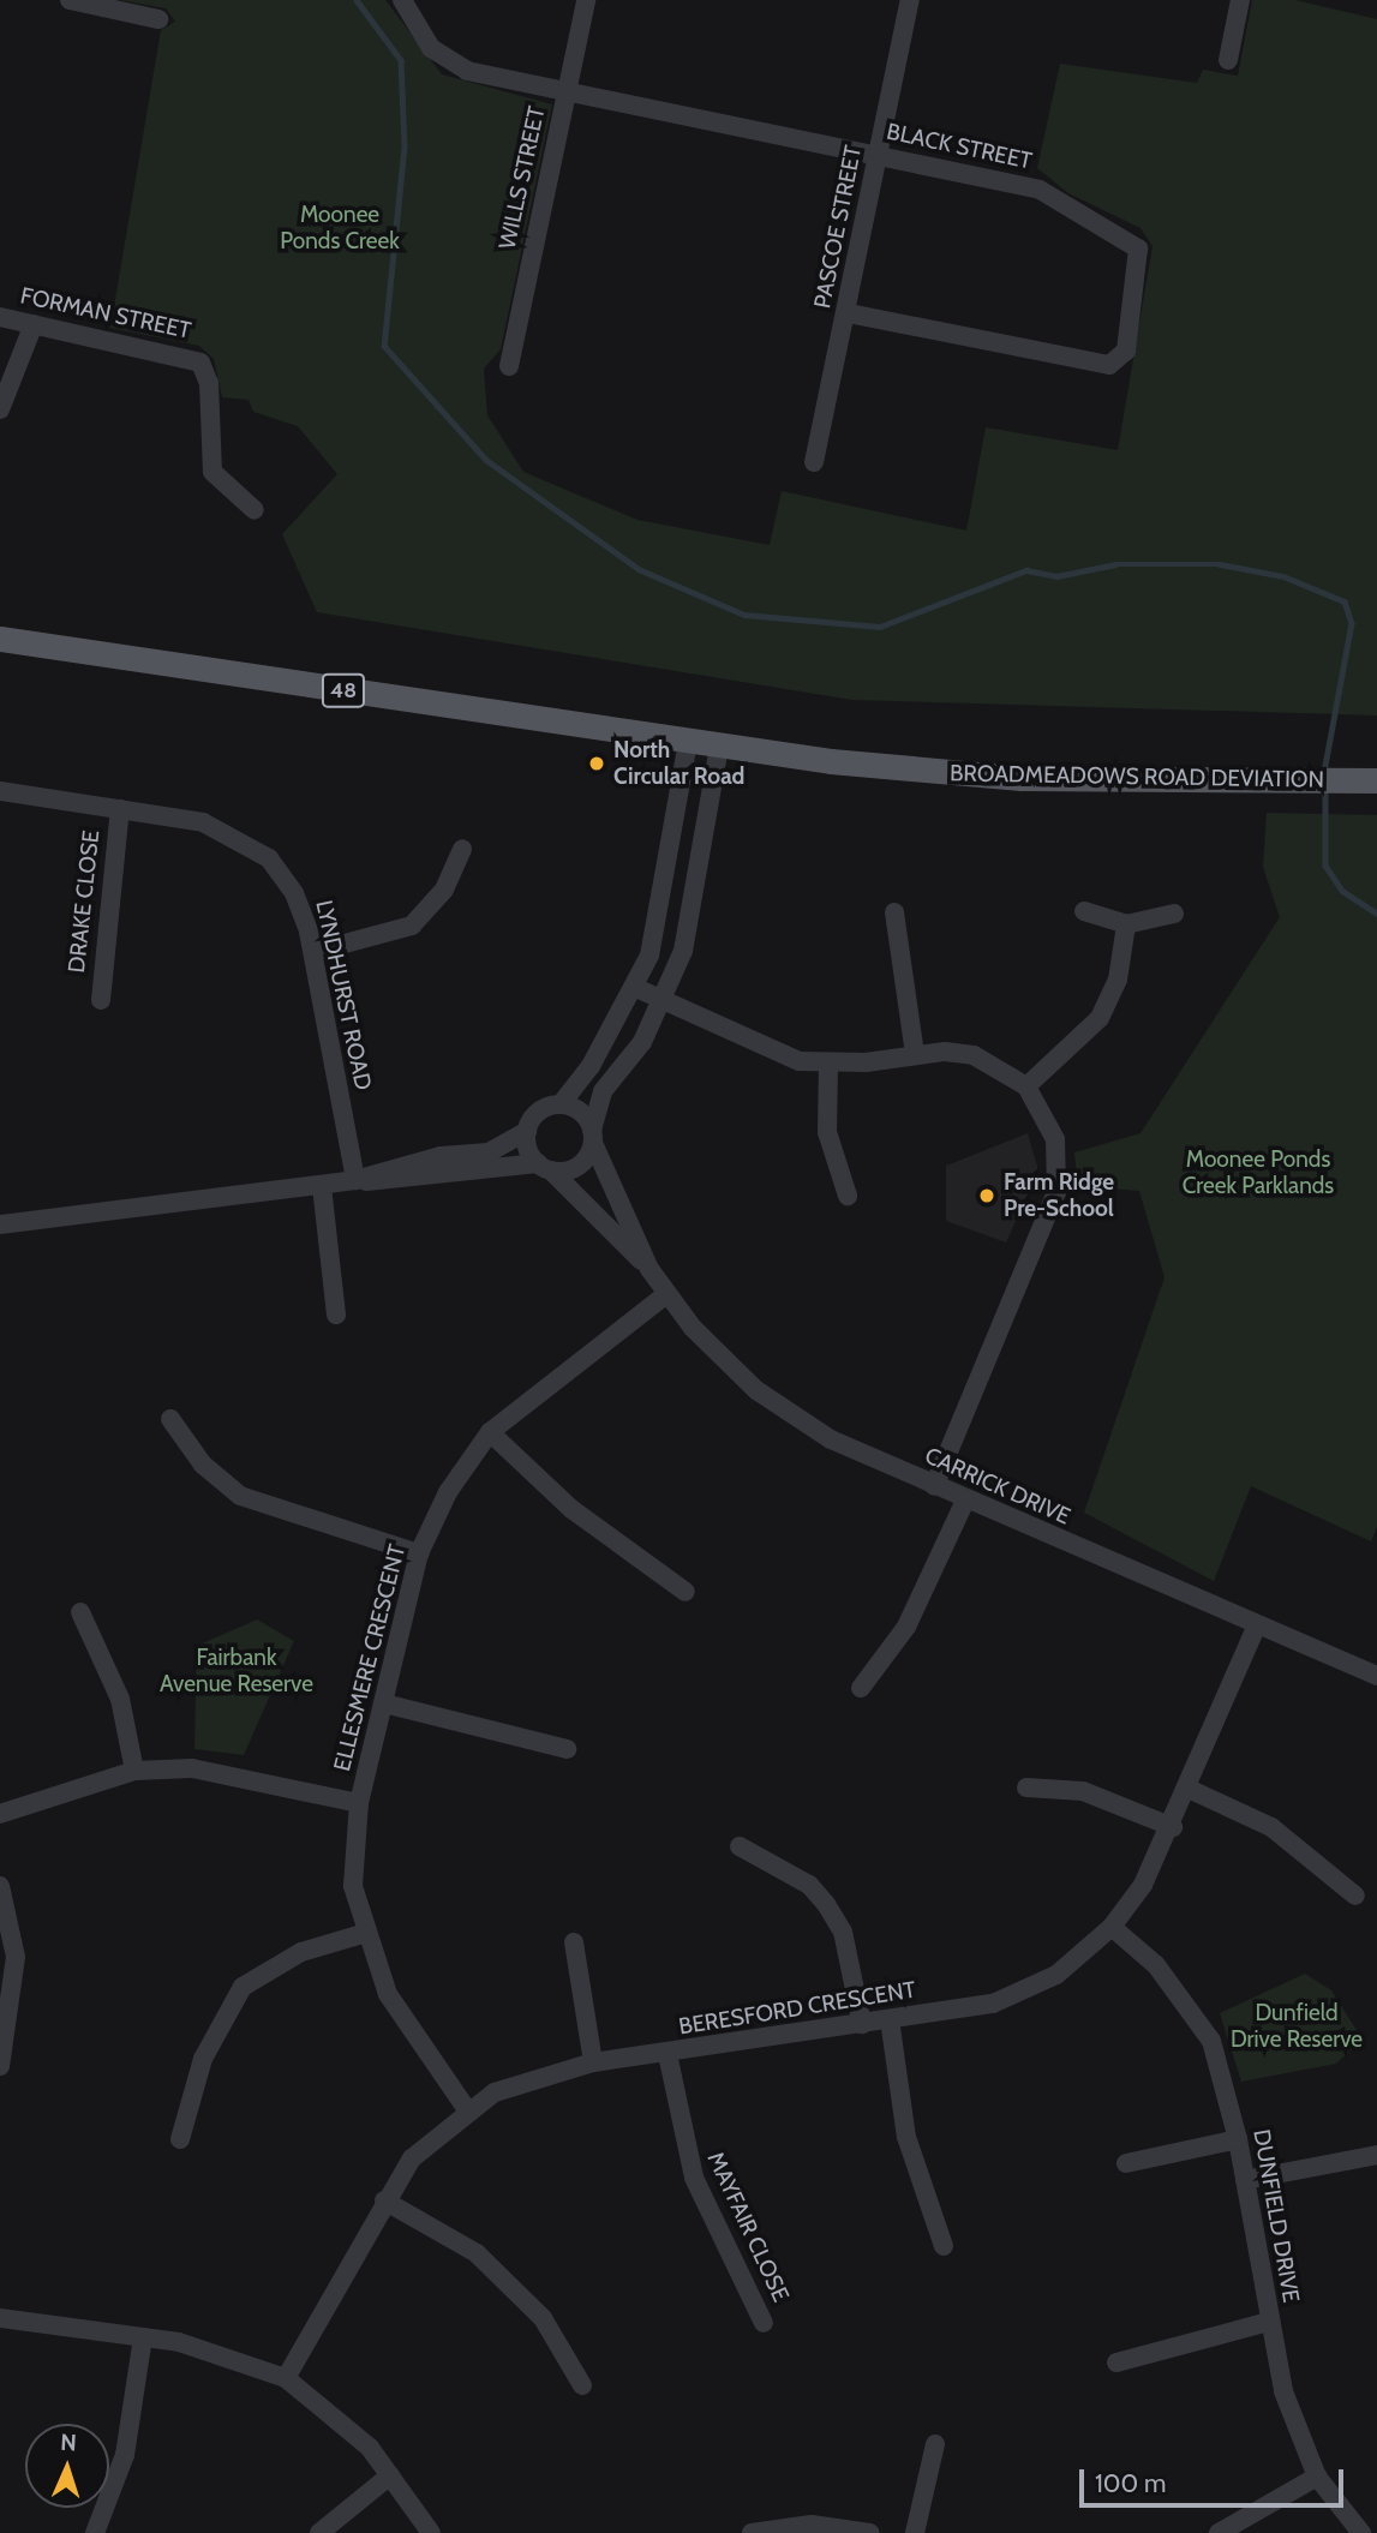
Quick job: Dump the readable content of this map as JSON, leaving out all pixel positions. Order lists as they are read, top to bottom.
{
  "streets": {
    "main road": ["48", "BROADMEADOWS ROAD DEVIATION"],
    "street": [
      "BLACK STREET",
      "WILLS STREET",
      "PASCOE STREET",
      "FORMAN STREET",
      "DRAKE CLOSE",
      "LYNDHURST ROAD",
      "CARRICK DRIVE",
      "ELLESMERE CRESCENT",
      "BERESFORD CRESCENT",
      "DUNFIELD DRIVE",
      "MAYFAIR CLOSE"
    ]
  },
  "crossings": [
    ["BLACK STREET", "WILLS STREET"],
    ["BLACK STREET", "PASCOE STREET"],
    ["DRAKE CLOSE", "LYNDHURST ROAD"],
    ["CARRICK DRIVE", "ELLESMERE CRESCENT"],
    ["CARRICK DRIVE", "BERESFORD CRESCENT"],
    ["ELLESMERE CRESCENT", "BERESFORD CRESCENT"],
    ["BERESFORD CRESCENT", "DUNFIELD DRIVE"],
    ["BERESFORD CRESCENT", "MAYFAIR CLOSE"]
  ],
  "parks": [
    "Moonee Ponds Creek",
    "Moonee Ponds Creek Parklands",
    "Fairbank Avenue Reserve",
    "Dunfield Drive Reserve"
  ],
  "places": ["North Circular Road", "Farm Ridge Pre-School"],
  "scale_bar": "100 m",
  "north": "top"
}
